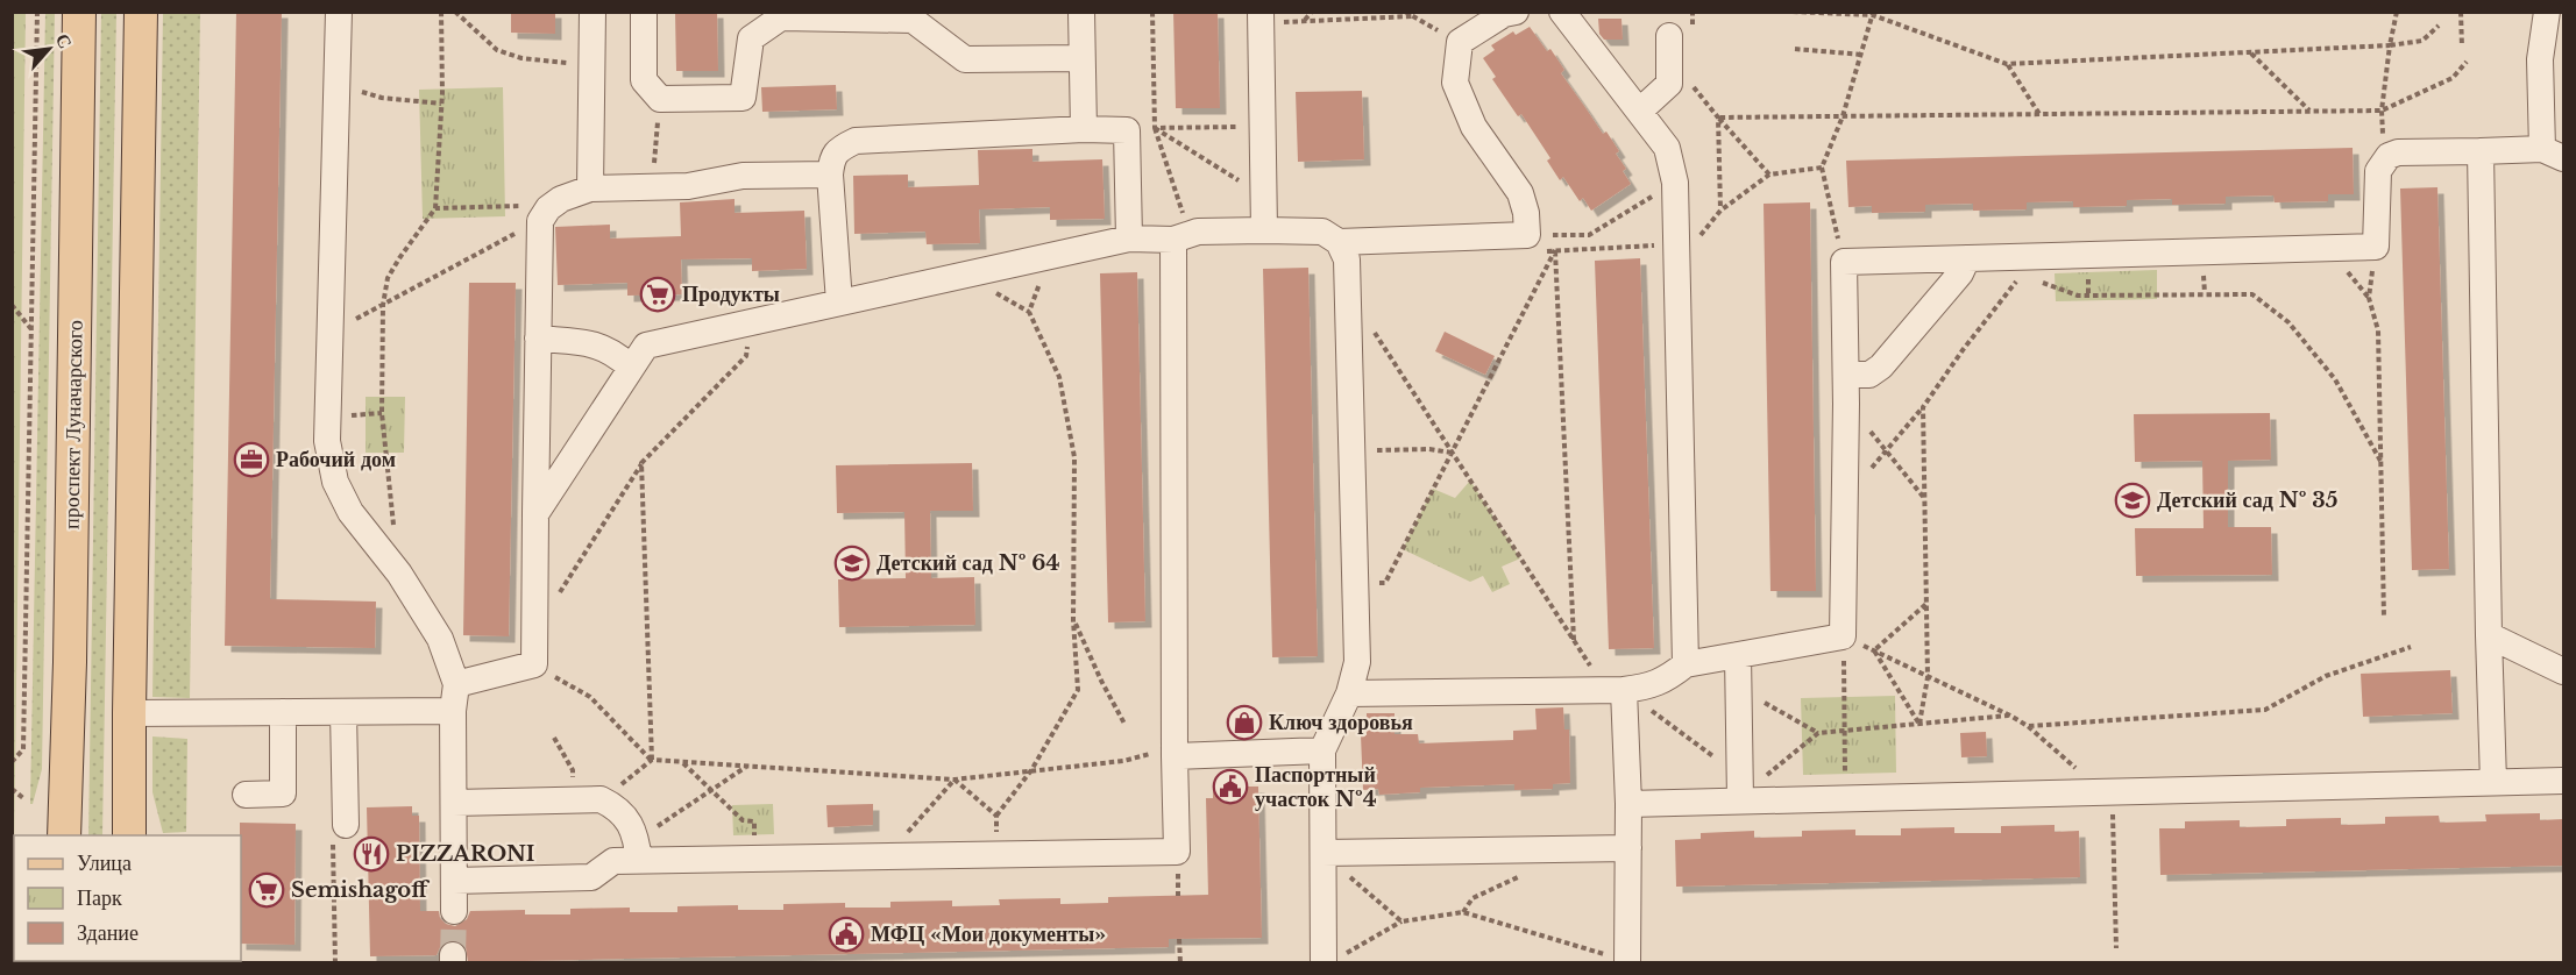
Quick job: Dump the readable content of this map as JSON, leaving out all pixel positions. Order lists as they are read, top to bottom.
{
  "streets": {
    "main road": ["проспект Луначарского"]
  },
  "places": {
    "supermarket": ["Продукты", "Semishagoff"],
    "office": ["Рабочий дом"],
    "school or university": ["Детский сад № 35", "Детский сад № 64"],
    "shop": ["Ключ здоровья"],
    "public building": ["Паспортный участок №4", "МФЦ «Мои документы»"],
    "restaurant": ["PIZZARONI"]
  },
  "legend": ["Улица", "Парк", "Здание"],
  "north": "top right"
}
